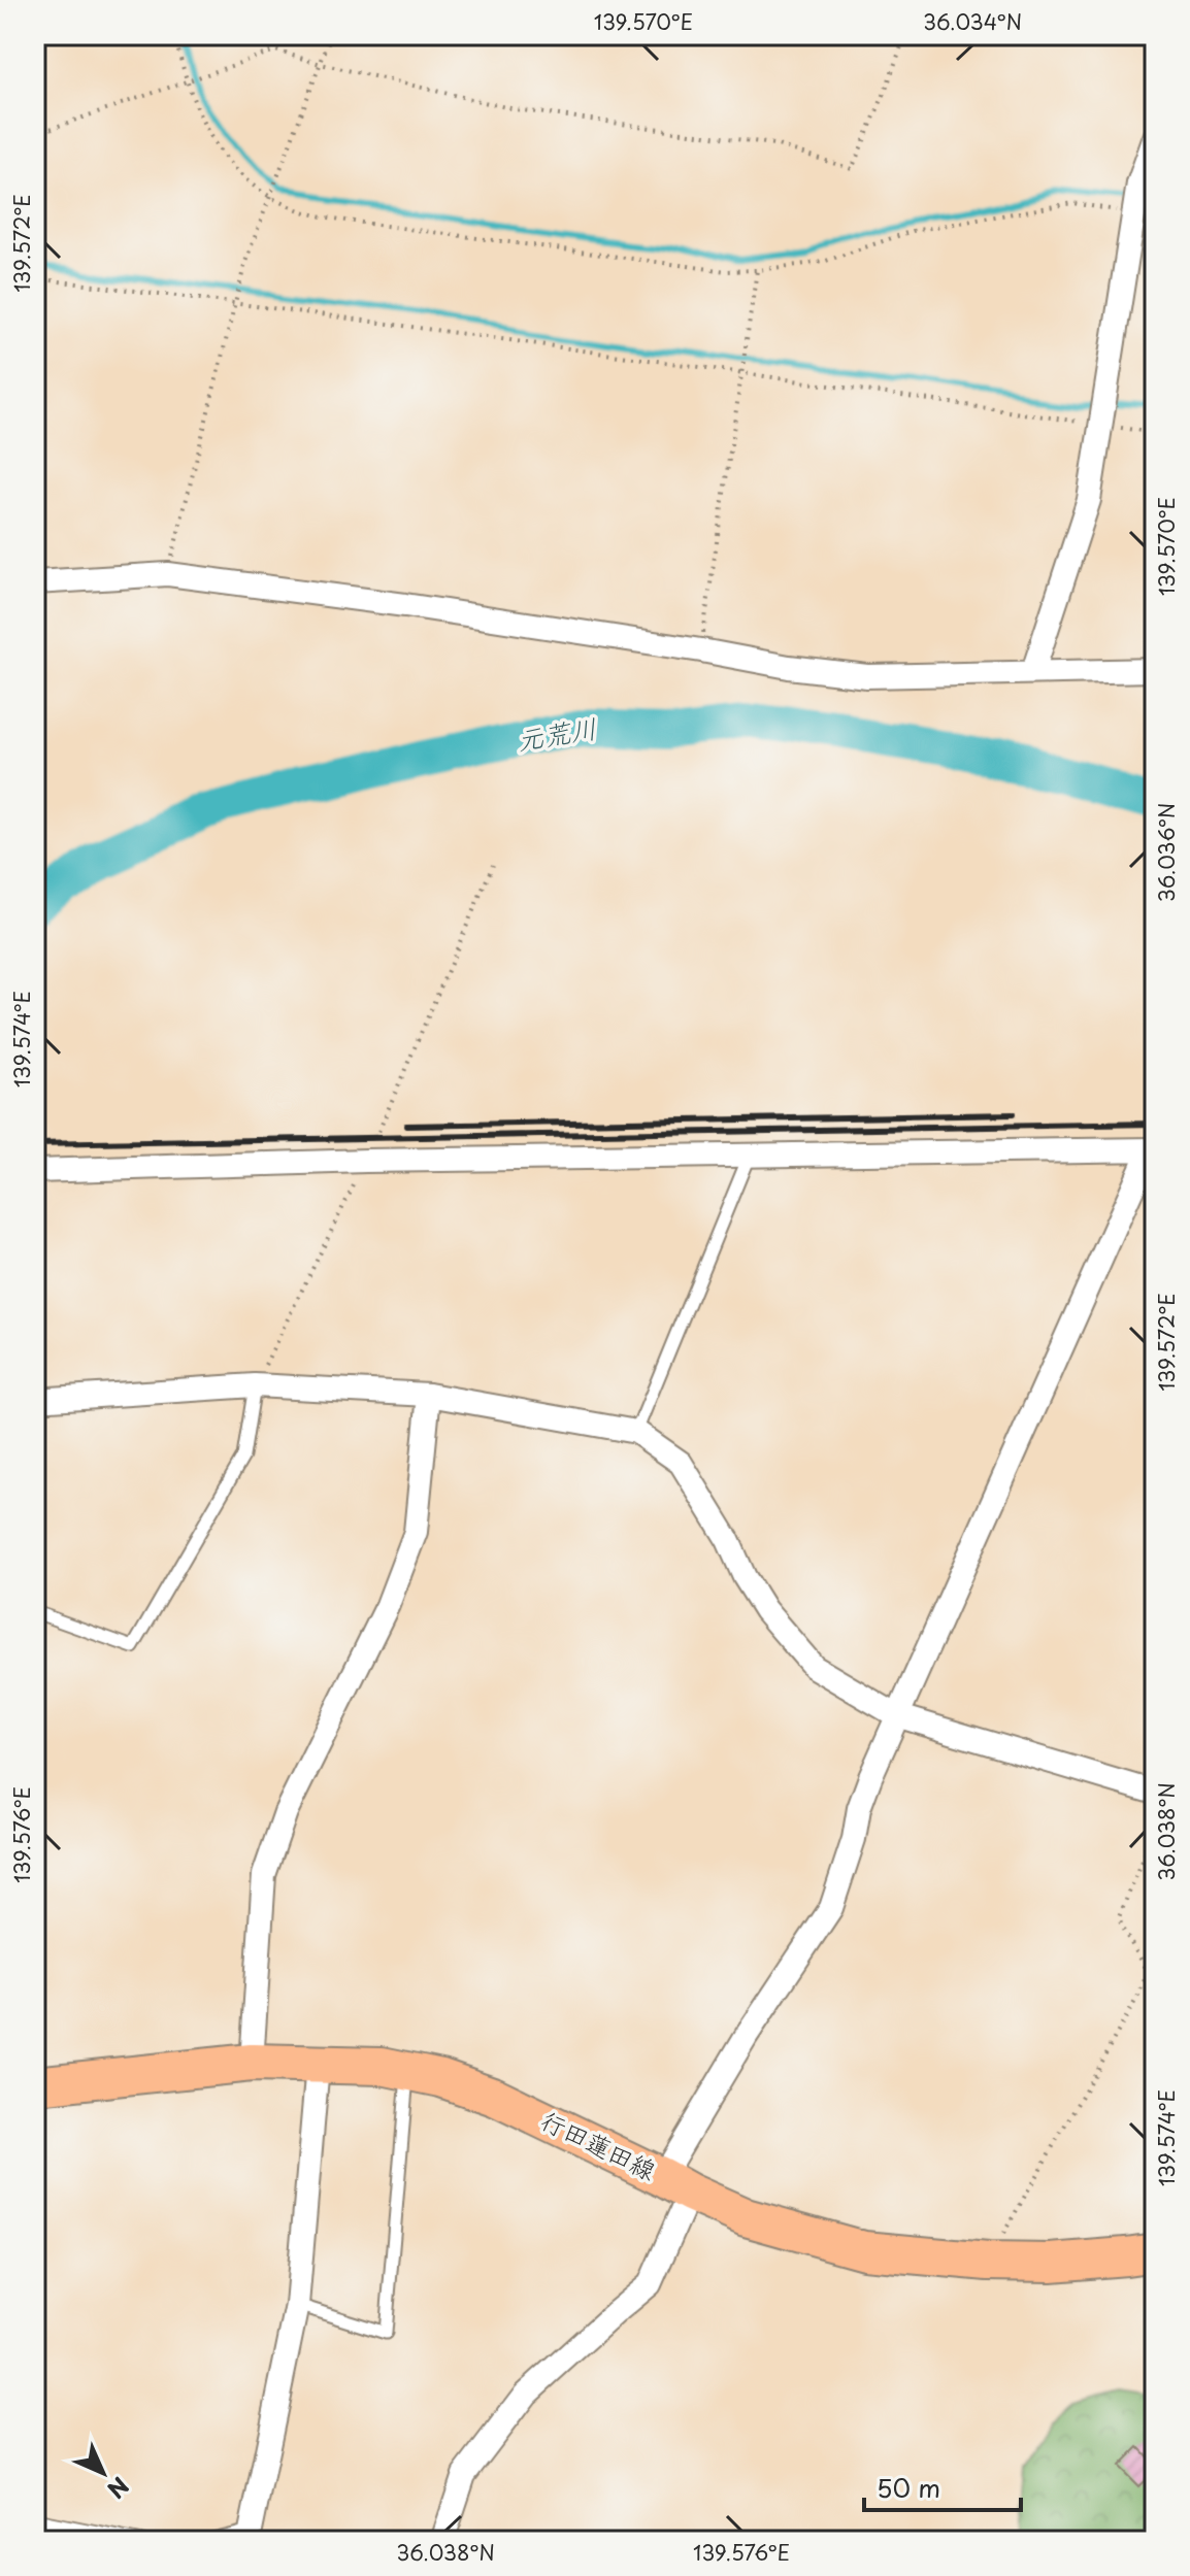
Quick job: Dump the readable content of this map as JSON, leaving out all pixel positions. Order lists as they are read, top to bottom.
{
  "streets": {
    "main road": ["行田蓮田線"]
  },
  "water": ["元荒川"],
  "scale_bar": "50 m",
  "north": "bottom right",
  "coordinates": [
    "139.570°E",
    "36.034°N",
    "139.572°E",
    "36.036°N",
    "139.574°E",
    "36.038°N",
    "139.576°E"
  ]
}
